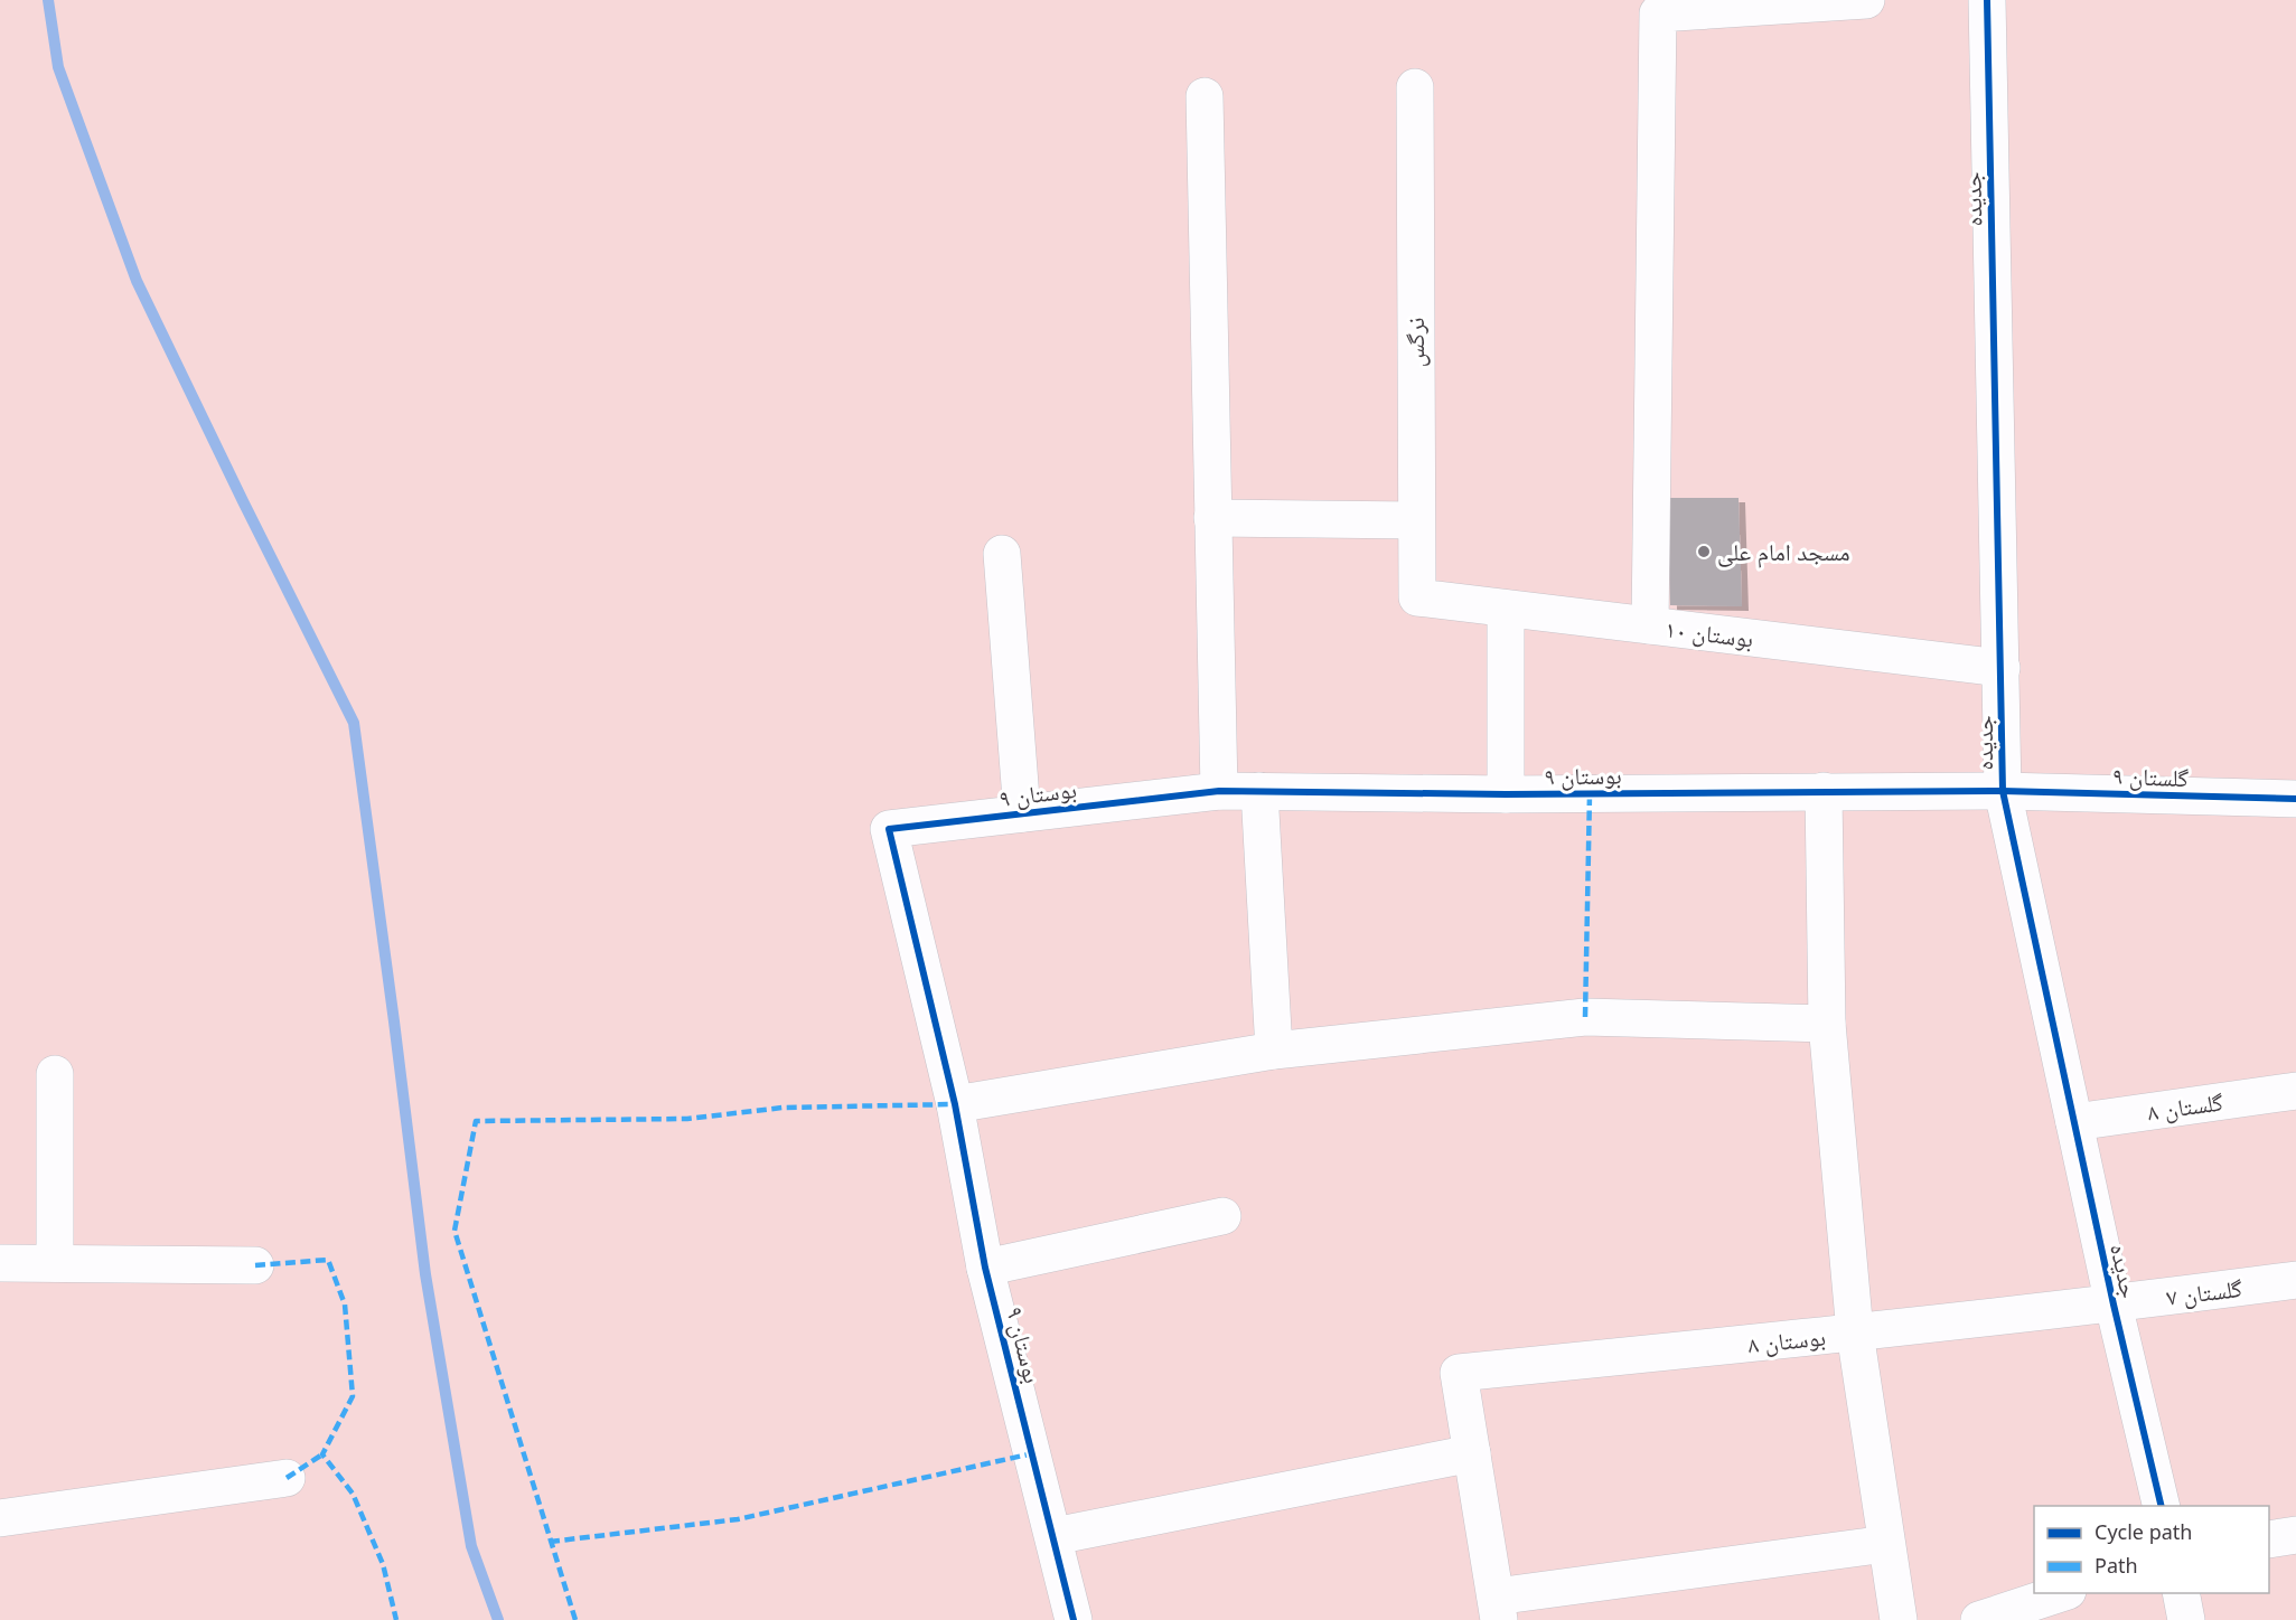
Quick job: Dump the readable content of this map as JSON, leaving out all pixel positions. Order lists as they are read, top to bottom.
{
  "streets": {
    "street": [
      "جدیده",
      "نرگس",
      "بوستان ۱۰",
      "بوستان ۹",
      "گلستان ۹",
      "گلستان ۸",
      "گلستان ۷",
      "بوستان ۸"
    ]
  },
  "crossings": [
    ["جدیده", "بوستان ۱۰"],
    ["جدیده", "بوستان ۹"],
    ["جدیده", "گلستان ۹"],
    ["جدیده", "گلستان ۸"],
    ["جدیده", "گلستان ۷"],
    ["جدیده", "بوستان ۸"],
    ["نرگس", "بوستان ۱۰"],
    ["بوستان ۹", "گلستان ۹"],
    ["گلستان ۷", "بوستان ۸"]
  ],
  "places": ["مسجد امام علی"],
  "legend": ["Cycle path", "Path"]
}
